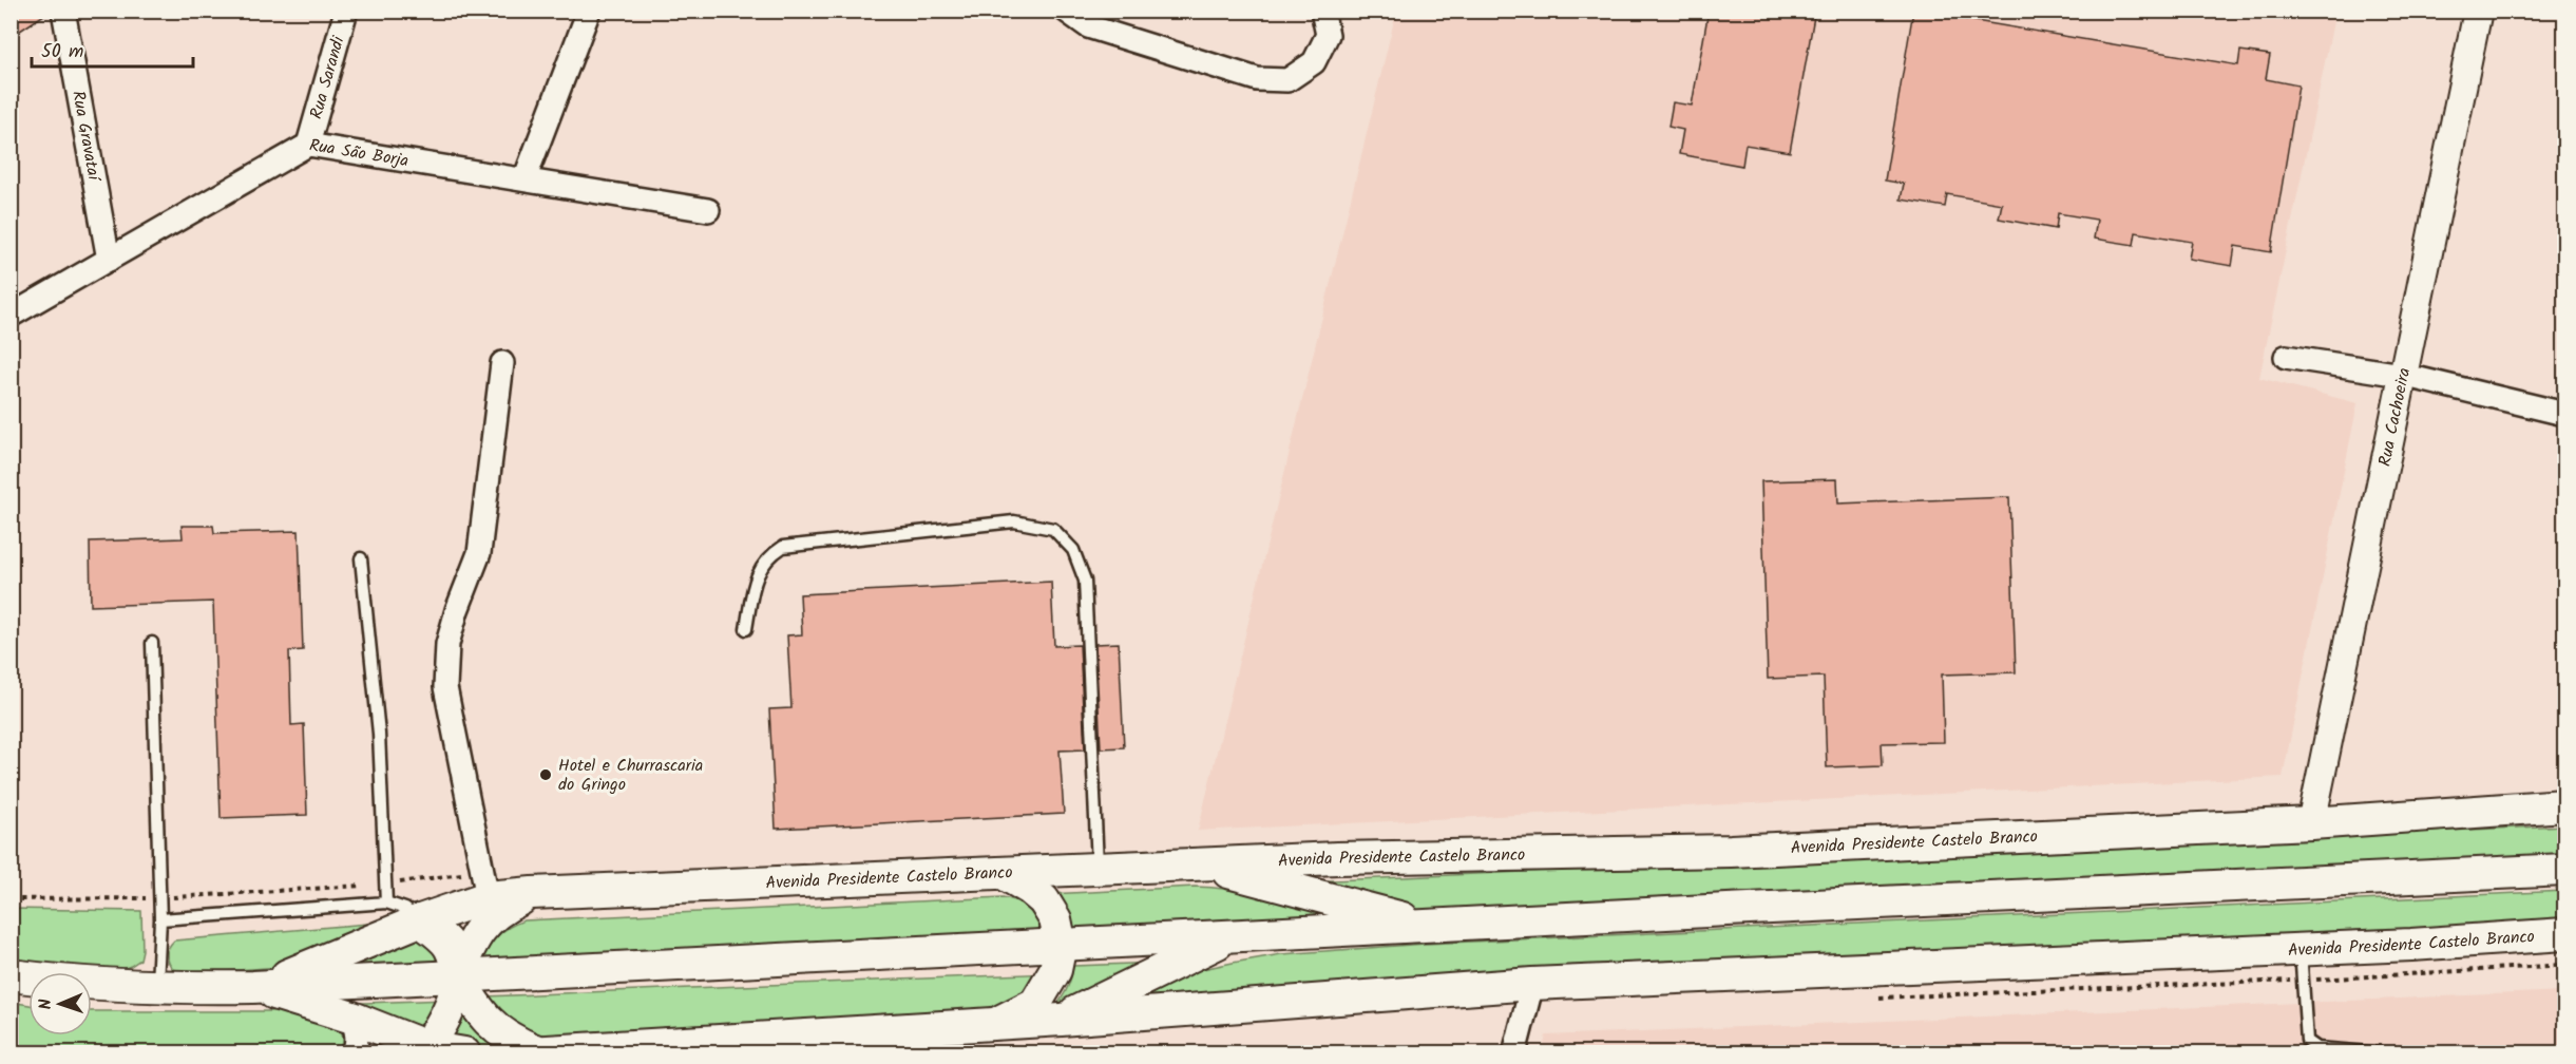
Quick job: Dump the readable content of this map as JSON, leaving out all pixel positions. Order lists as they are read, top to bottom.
{
  "streets": {
    "main road": ["Avenida Presidente Castelo Branco"],
    "street": [
      "Rua Sarandi",
      "Rua Gravataí",
      "Rua São Borja",
      "Rua Cachoeira"
    ]
  },
  "crossings": [
    ["Rua Sarandi", "Rua São Borja"],
    ["Rua Gravataí", "Rua São Borja"],
    ["Rua Cachoeira", "Avenida Presidente Castelo Branco"]
  ],
  "places": ["Hotel e Churrascaria do Gringo"],
  "scale_bar": "50 m",
  "north": "left"
}
